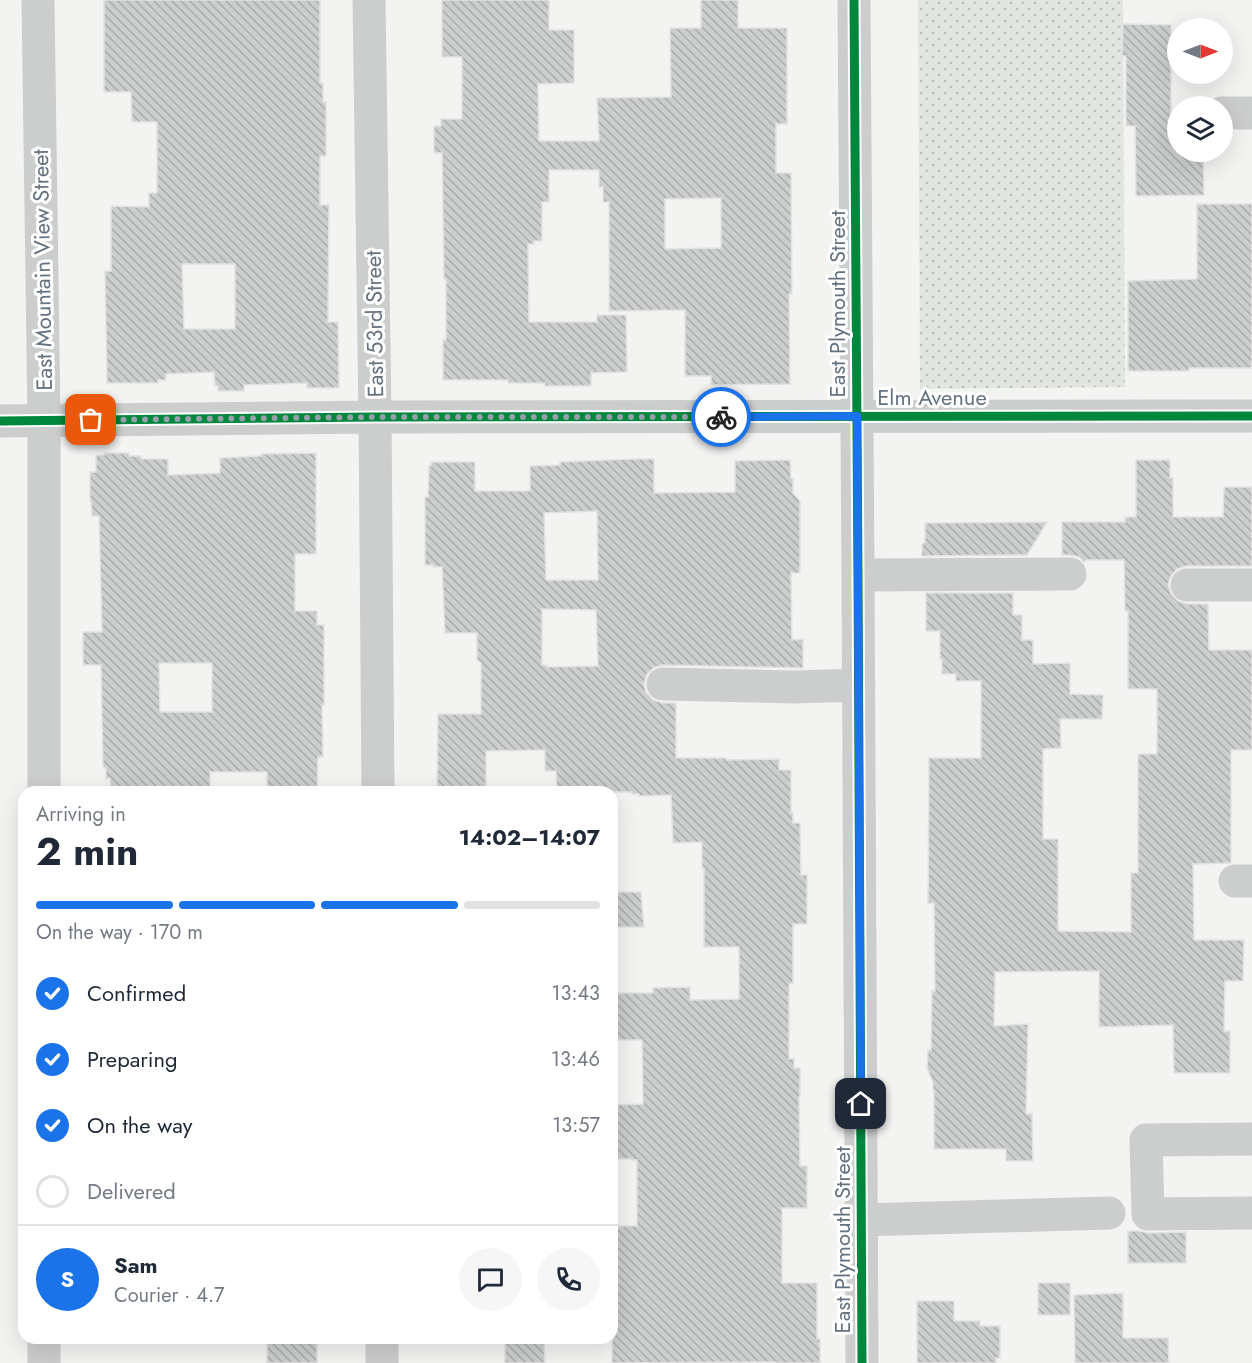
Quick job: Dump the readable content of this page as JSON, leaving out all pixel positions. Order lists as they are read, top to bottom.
{
  "streets": {
    "street": [
      "East Mountain View Street",
      "East Plymouth Street",
      "East 53rd Street",
      "Elm Avenue"
    ]
  },
  "crossings": [
    ["East Mountain View Street", "Elm Avenue"],
    ["East Plymouth Street", "Elm Avenue"],
    ["East 53rd Street", "Elm Avenue"]
  ],
  "north": "right",
  "page": {
    "heading": ["2 min", "Arriving in", "14:02–14:07"],
    "panel": ["Sam", "Courier · 4.7"],
    "bar": "On the way · 170 m",
    "list": [
      ["Confirmed", "13:43"],
      ["Preparing", "13:46"],
      ["On the way", "13:57"],
      "Delivered"
    ],
    "round": "S"
  }
}
